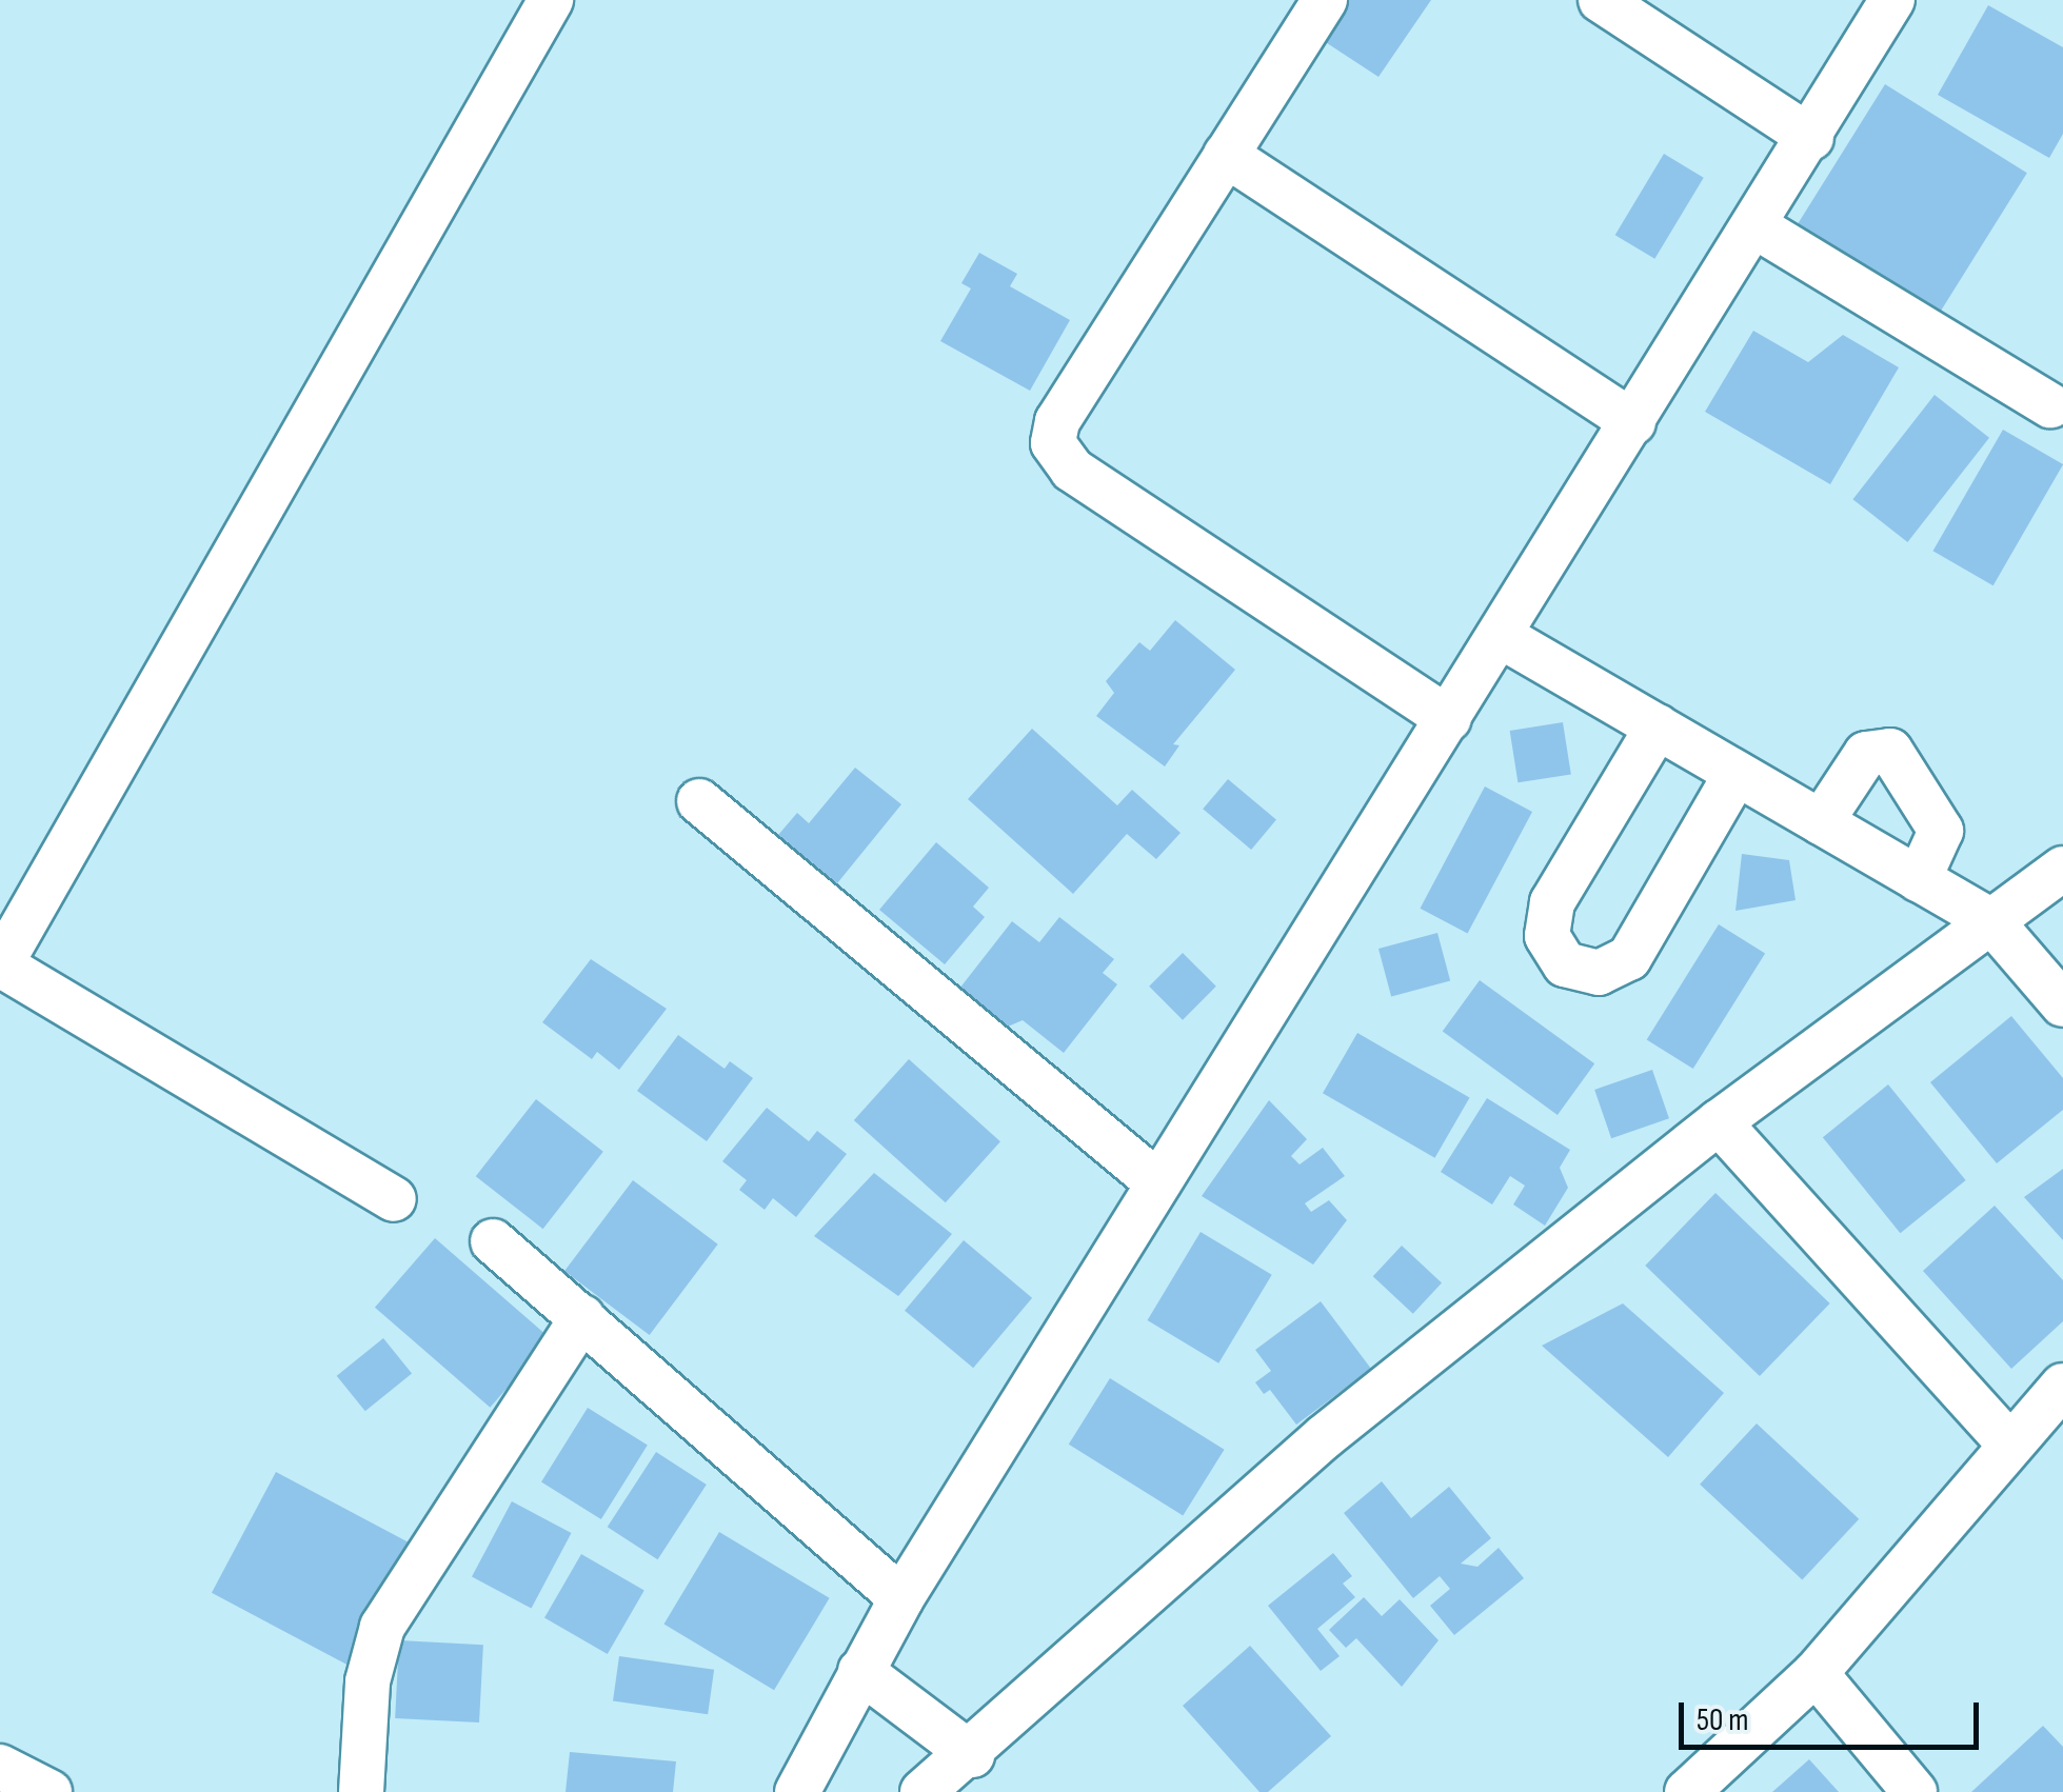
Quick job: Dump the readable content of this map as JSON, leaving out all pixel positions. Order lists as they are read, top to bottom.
{
  "scale_bar": "50 m"
}
